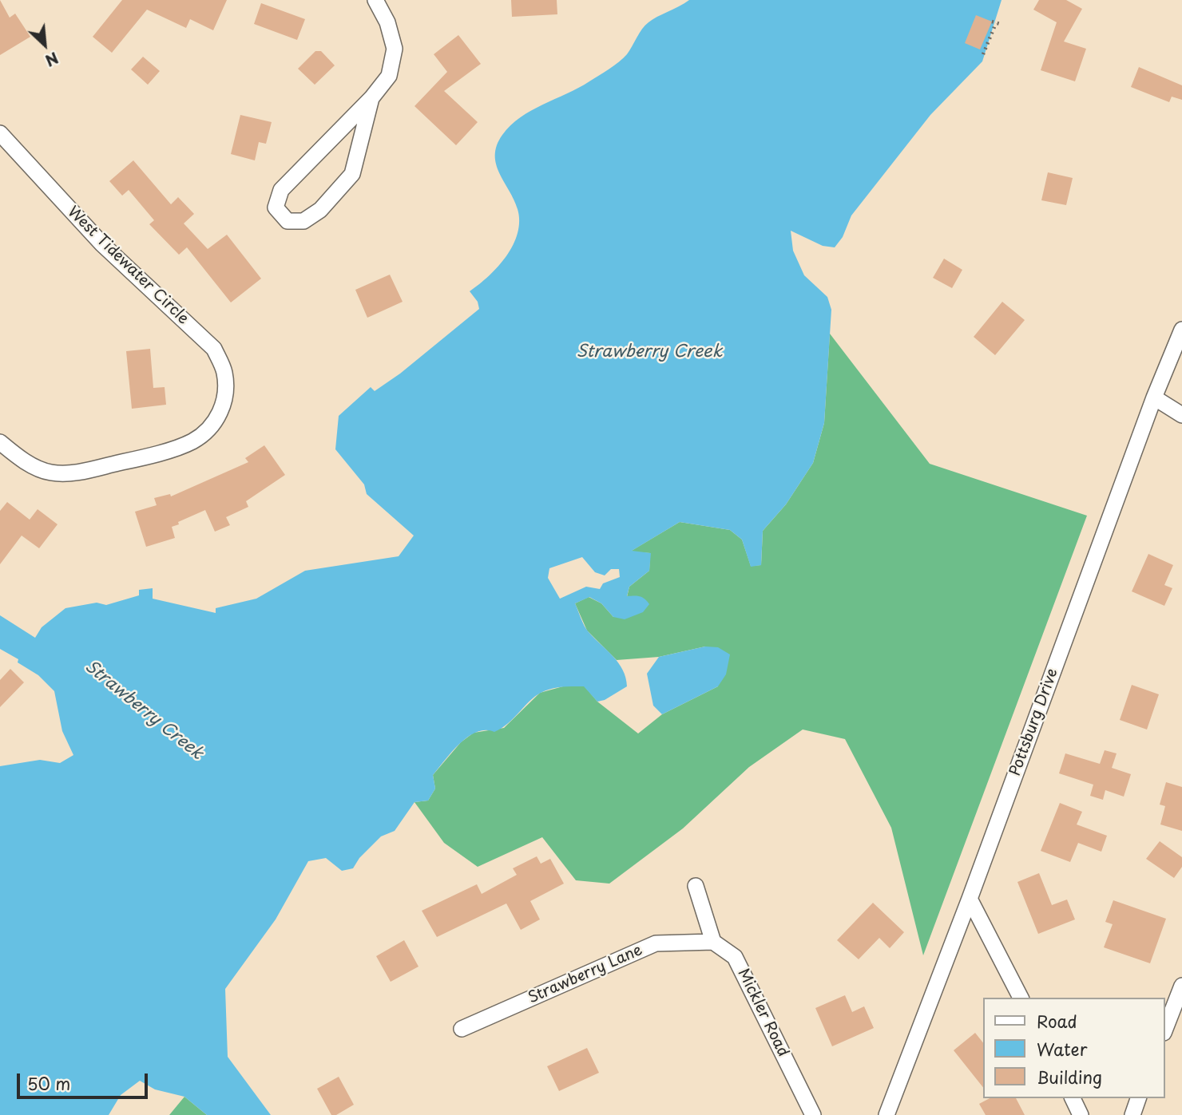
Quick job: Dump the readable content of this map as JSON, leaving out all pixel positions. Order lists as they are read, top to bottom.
{
  "streets": {
    "street": [
      "West Tidewater Circle",
      "Pottsburg Drive",
      "Strawberry Lane",
      "Mickler Road"
    ]
  },
  "crossings": [
    ["Strawberry Lane", "Mickler Road"]
  ],
  "water": ["Strawberry Creek"],
  "legend": ["Road", "Water", "Building"],
  "scale_bar": "50 m",
  "north": "bottom right"
}
